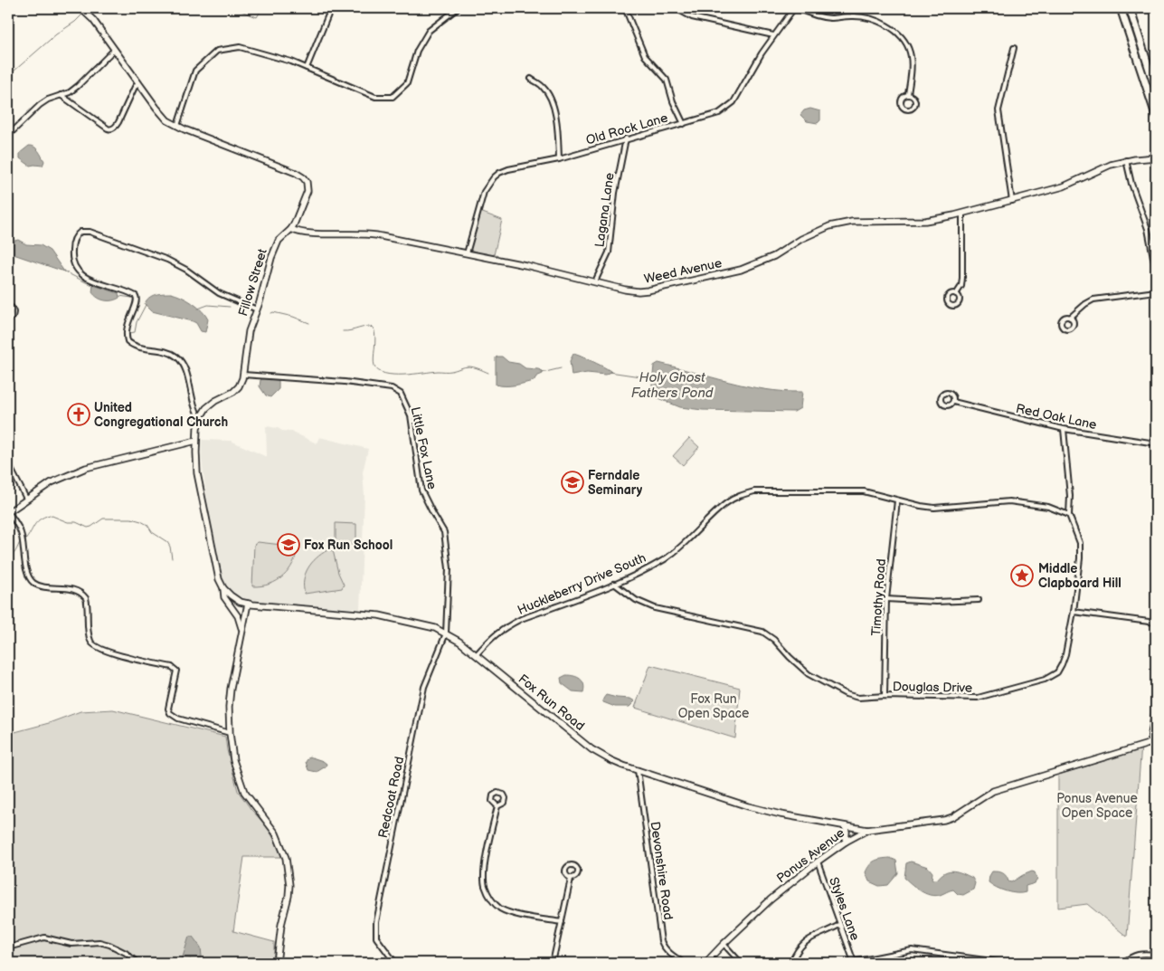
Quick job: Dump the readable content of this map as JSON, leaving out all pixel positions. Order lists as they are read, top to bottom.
{
  "streets": {
    "street": [
      "Old Rock Lane",
      "Lagana Lane",
      "Weed Avenue",
      "Fillow Street",
      "Red Oak Lane",
      "Little Fox Lane",
      "Huckleberry Drive South",
      "Timothy Road",
      "Douglas Drive",
      "Fox Run Road",
      "Redcoat Road",
      "Ponus Avenue",
      "Devonshire Road",
      "Styles Lane"
    ]
  },
  "crossings": [
    ["Old Rock Lane", "Lagana Lane"],
    ["Old Rock Lane", "Weed Avenue"],
    ["Lagana Lane", "Weed Avenue"],
    ["Weed Avenue", "Fillow Street"],
    ["Fillow Street", "Little Fox Lane"],
    ["Red Oak Lane", "Douglas Drive"],
    ["Little Fox Lane", "Fox Run Road"],
    ["Little Fox Lane", "Redcoat Road"],
    ["Huckleberry Drive South", "Timothy Road"],
    ["Huckleberry Drive South", "Douglas Drive"],
    ["Huckleberry Drive South", "Fox Run Road"],
    ["Timothy Road", "Douglas Drive"],
    ["Fox Run Road", "Redcoat Road"],
    ["Fox Run Road", "Ponus Avenue"],
    ["Fox Run Road", "Devonshire Road"],
    ["Ponus Avenue", "Styles Lane"]
  ],
  "water": ["Holy Ghost Fathers Pond"],
  "parks": ["Fox Run Open Space", "Ponus Avenue Open Space"],
  "places": {
    "church": ["United Congregational Church"],
    "school or university": ["Ferndale Seminary", "Fox Run School"],
    "place": ["Middle Clapboard Hill"]
  }
}
